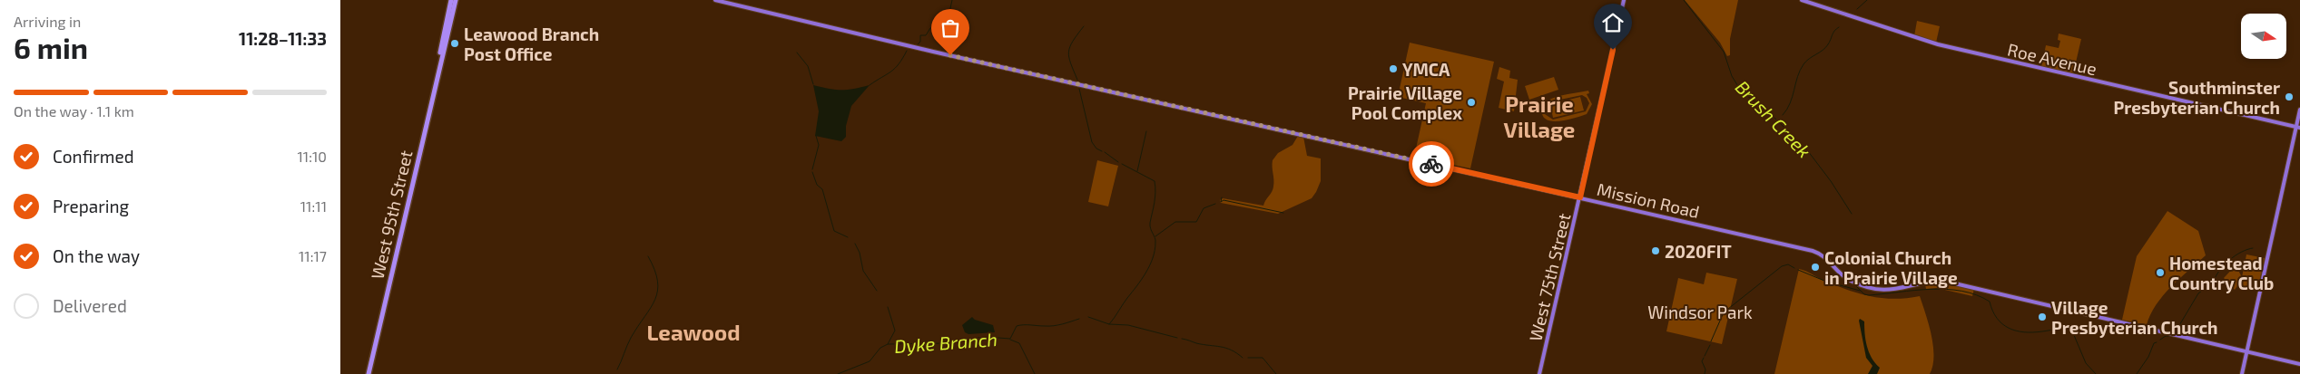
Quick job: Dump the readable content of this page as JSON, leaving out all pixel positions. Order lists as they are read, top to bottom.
{
  "streets": {
    "main road": [
      "Roe Avenue",
      "Mission Road",
      "West 95th Street",
      "West 75th Street"
    ]
  },
  "crossings": [
    ["Mission Road", "West 75th Street"]
  ],
  "districts": ["Prairie Village", "Leawood"],
  "water": ["Brush Creek", "Dyke Branch"],
  "parks": ["Windsor Park"],
  "places": [
    "Leawood Branch Post Office",
    "YMCA",
    "Southminster Presbyterian Church",
    "Prairie Village Pool Complex",
    "2020FIT",
    "Colonial Church in Prairie Village",
    "Homestead Country Club",
    "Village Presbyterian Church"
  ],
  "north": "right",
  "page": {
    "heading": ["6 min", "Arriving in", "11:28–11:33"],
    "bar": "On the way · 1.1 km",
    "list": [
      ["Confirmed", "11:10"],
      ["Preparing", "11:11"],
      ["On the way", "11:17"],
      "Delivered"
    ]
  }
}
